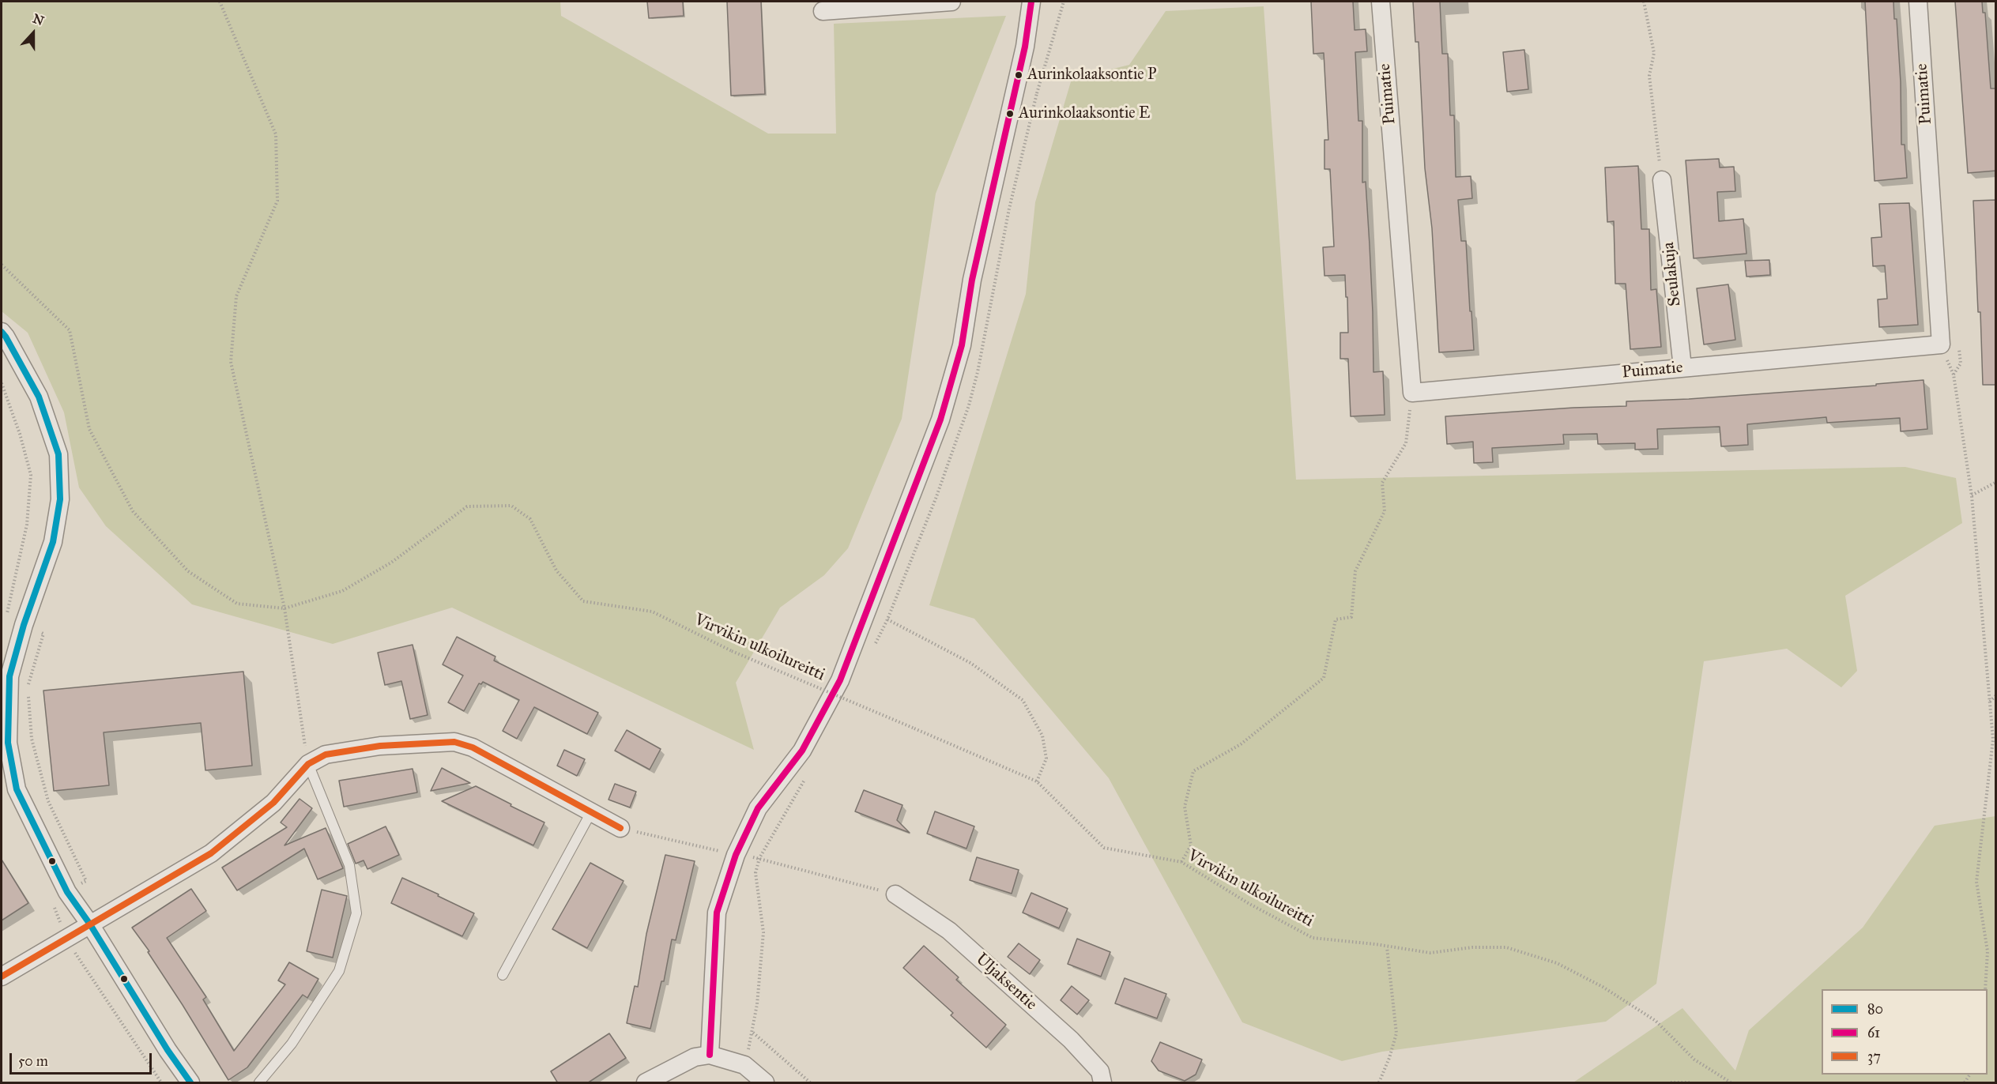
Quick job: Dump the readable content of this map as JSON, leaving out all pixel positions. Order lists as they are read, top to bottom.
{
  "streets": {
    "street": ["Puimatie", "Seulakuja", "Uljaksentie"],
    "path": ["Virvikin ulkoilureitti"]
  },
  "crossings": [
    ["Puimatie", "Seulakuja"]
  ],
  "places": ["Aurinkolaaksontie P", "Aurinkolaaksontie E"],
  "lines": ["transit line 61", "transit line 80", "transit line 37"],
  "legend": ["80", "61", "37"],
  "scale_bar": "50 m",
  "north": "top"
}
